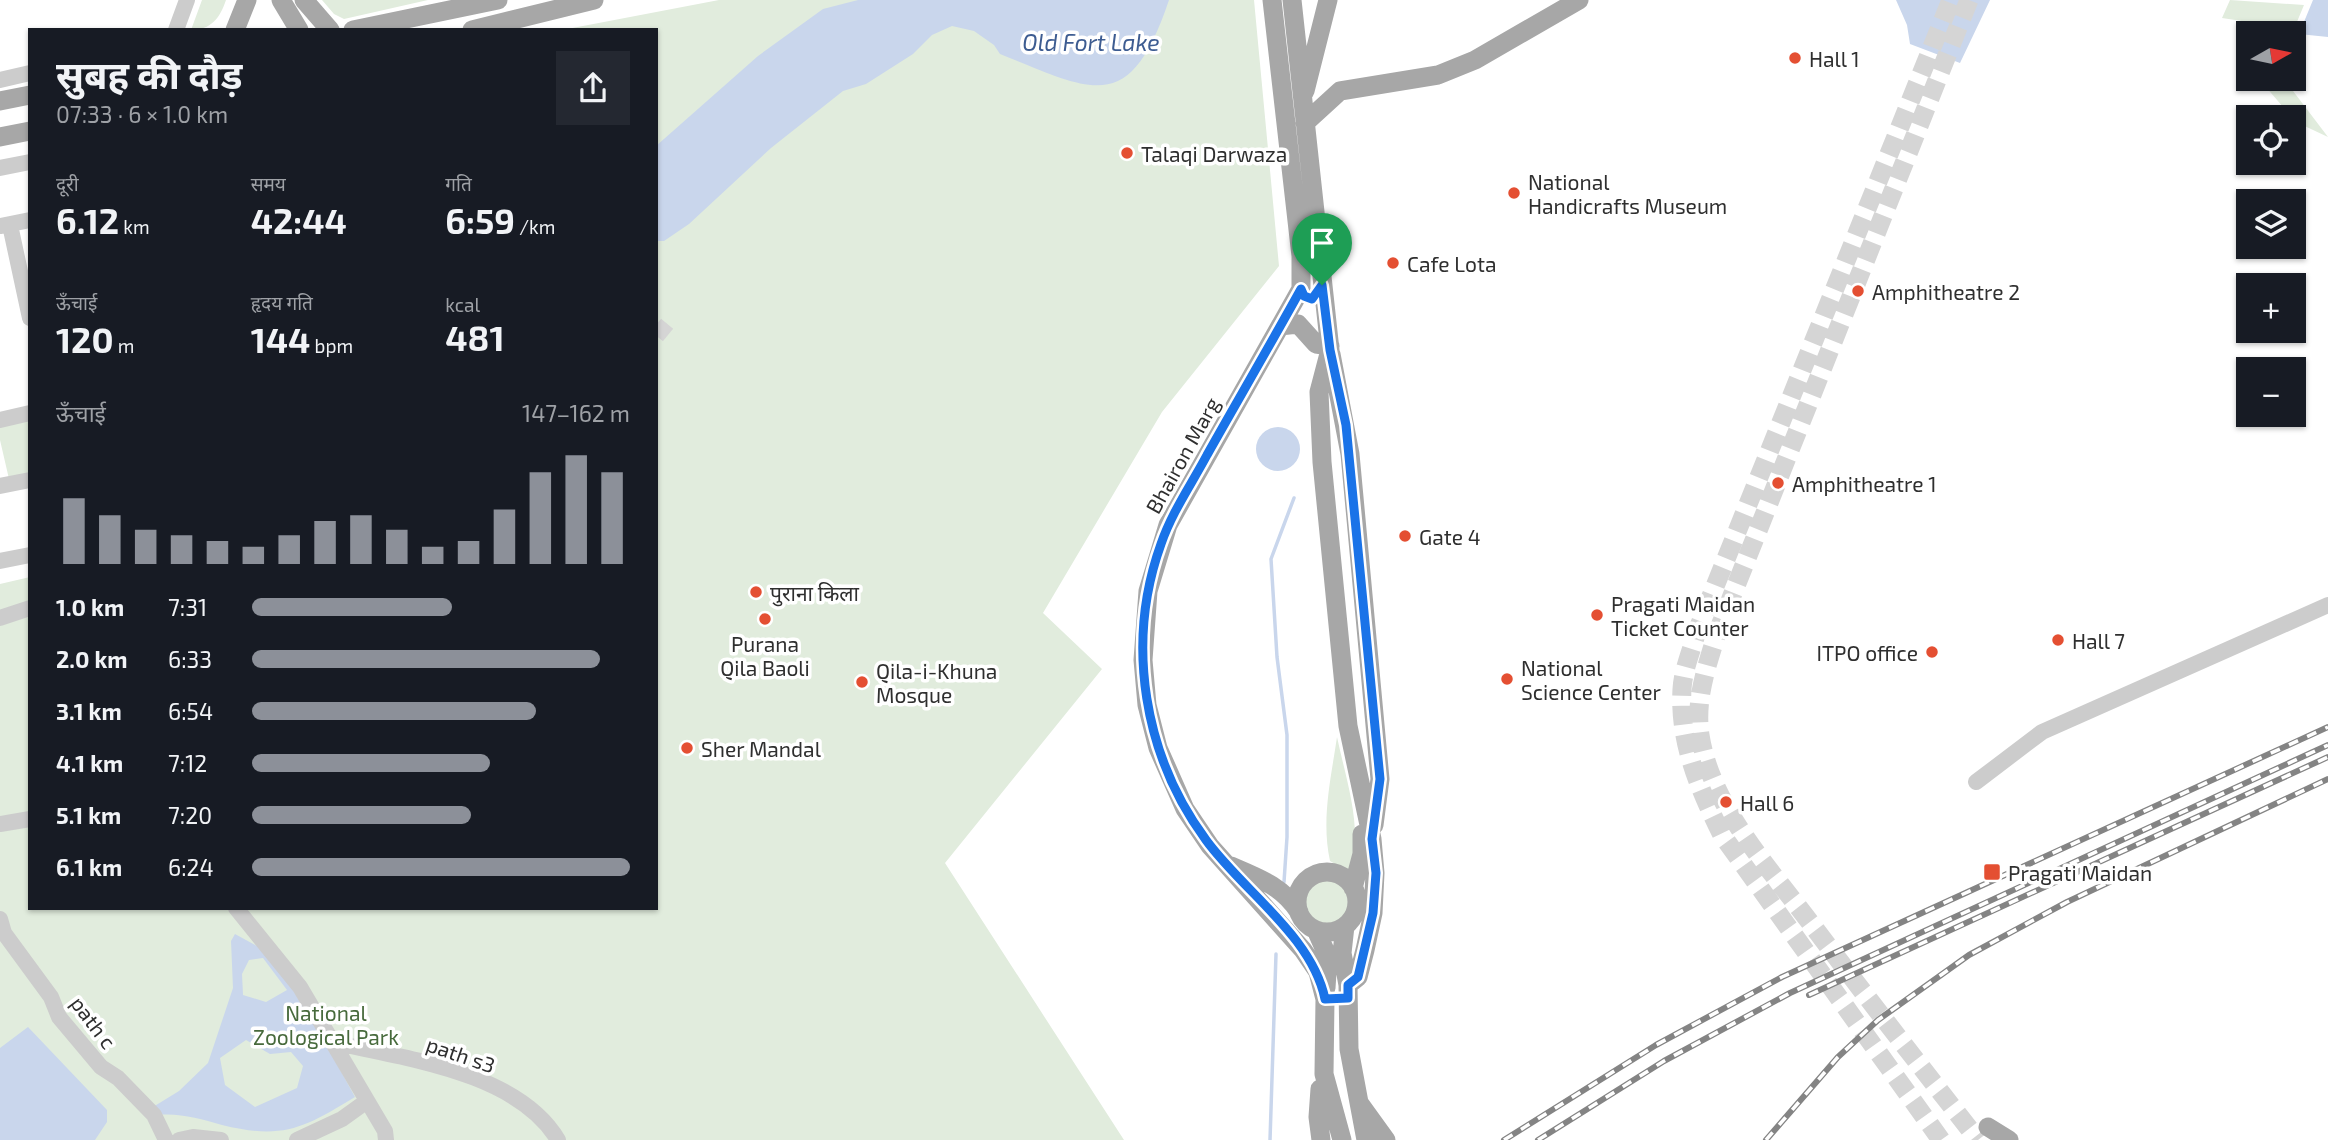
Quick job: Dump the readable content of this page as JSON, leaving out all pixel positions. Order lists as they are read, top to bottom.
{
  "streets": {
    "main road": ["Bhairon Marg"],
    "street": ["path c", "path s3"]
  },
  "water": ["Old Fort Lake"],
  "parks": ["National Zoological Park"],
  "places": {
    "other": [
      "Hall 1",
      "Talaqi Darwaza",
      "National Handicrafts Museum",
      "Cafe Lota",
      "Amphitheatre 2",
      "Amphitheatre 1",
      "Gate 4",
      "पुराना किला",
      "Pragati Maidan Ticket Counter",
      "Purana Qila Baoli",
      "Hall 7",
      "ITPO office",
      "National Science Center",
      "Qila-i-Khuna Mosque",
      "Sher Mandal",
      "Hall 6"
    ],
    "transit": ["Pragati Maidan"]
  },
  "north": "right",
  "page": {
    "map_buttons": ["+", "−"],
    "heading": ["सुबह की दौड़", "07:33 · 6 × 1.0 km"],
    "stats": [
      ["दूरी", "6.12 km"],
      ["समय", "42:44"],
      ["गति", "6:59 /km"],
      ["ऊँचाई", "120 m"],
      ["हृदय गति", "144 bpm"],
      ["kcal", "481"]
    ],
    "chart": ["ऊँचाई", "147–162 m"],
    "list": [
      {
        "name": "1.0 km",
        "note": "7:31"
      },
      {
        "name": "2.0 km",
        "note": "6:33"
      },
      {
        "name": "3.1 km",
        "note": "6:54"
      },
      {
        "name": "4.1 km",
        "note": "7:12"
      },
      {
        "name": "5.1 km",
        "note": "7:20"
      },
      {
        "name": "6.1 km",
        "note": "6:24"
      }
    ]
  }
}
